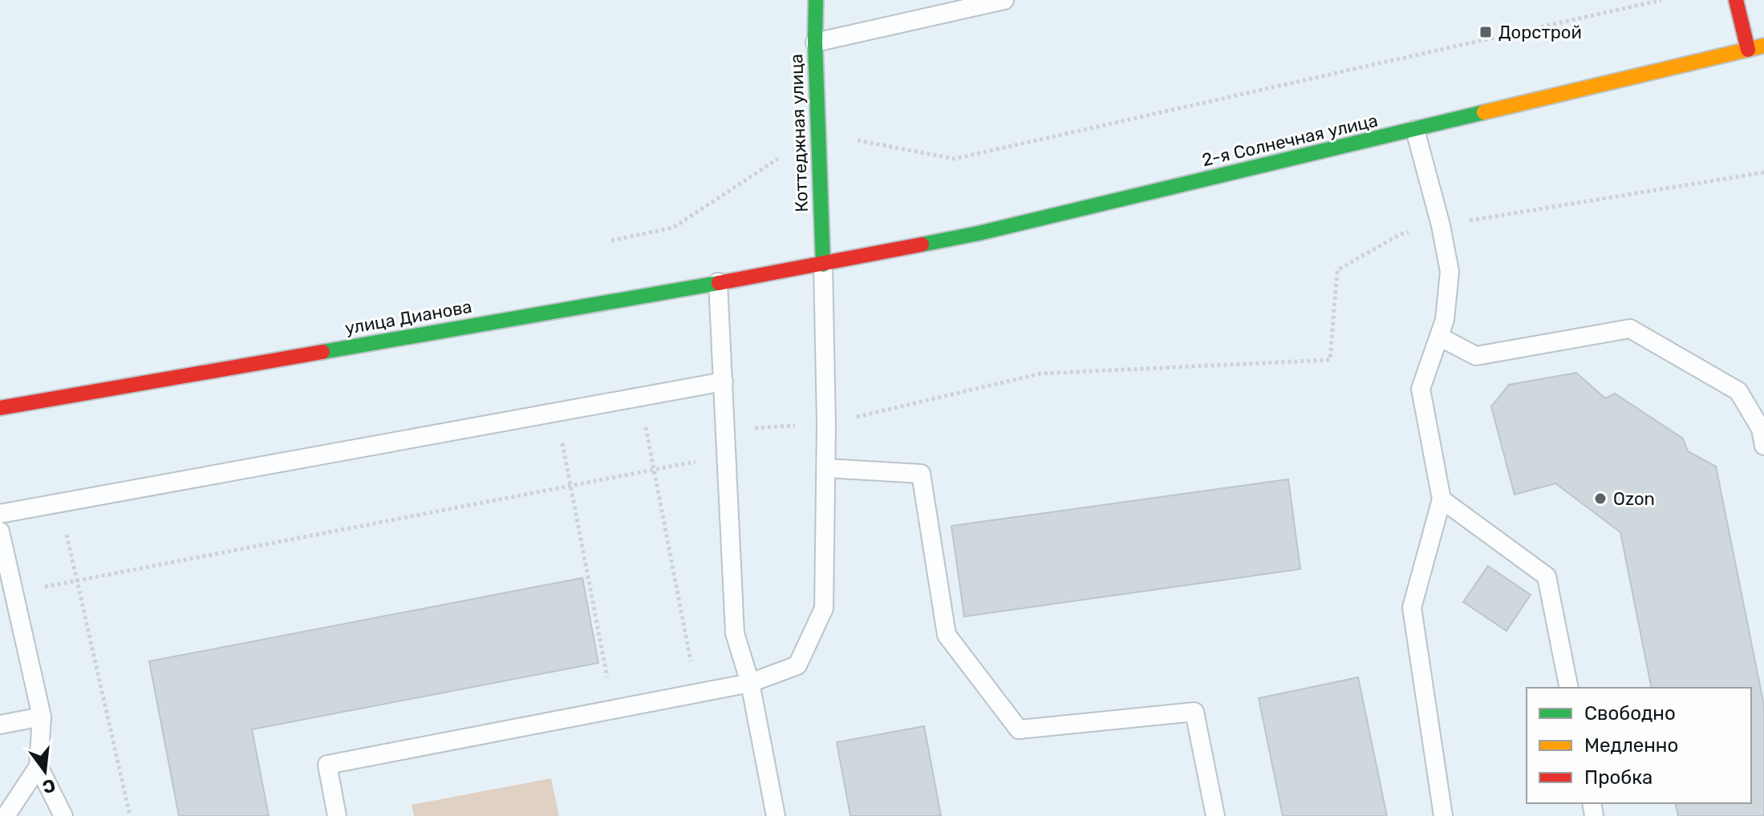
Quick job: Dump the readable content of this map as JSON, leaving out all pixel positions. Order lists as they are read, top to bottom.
{
  "streets": {
    "main road": ["Коттеджная улица", "2-я Солнечная улица", "улица Дианова"]
  },
  "crossings": [
    ["Коттеджная улица", "2-я Солнечная улица"],
    ["Коттеджная улица", "улица Дианова"],
    ["2-я Солнечная улица", "улица Дианова"]
  ],
  "places": {
    "transit": ["Дорстрой"],
    "other": ["Ozon"]
  },
  "legend": ["Свободно", "Медленно", "Пробка"],
  "north": "bottom"
}
